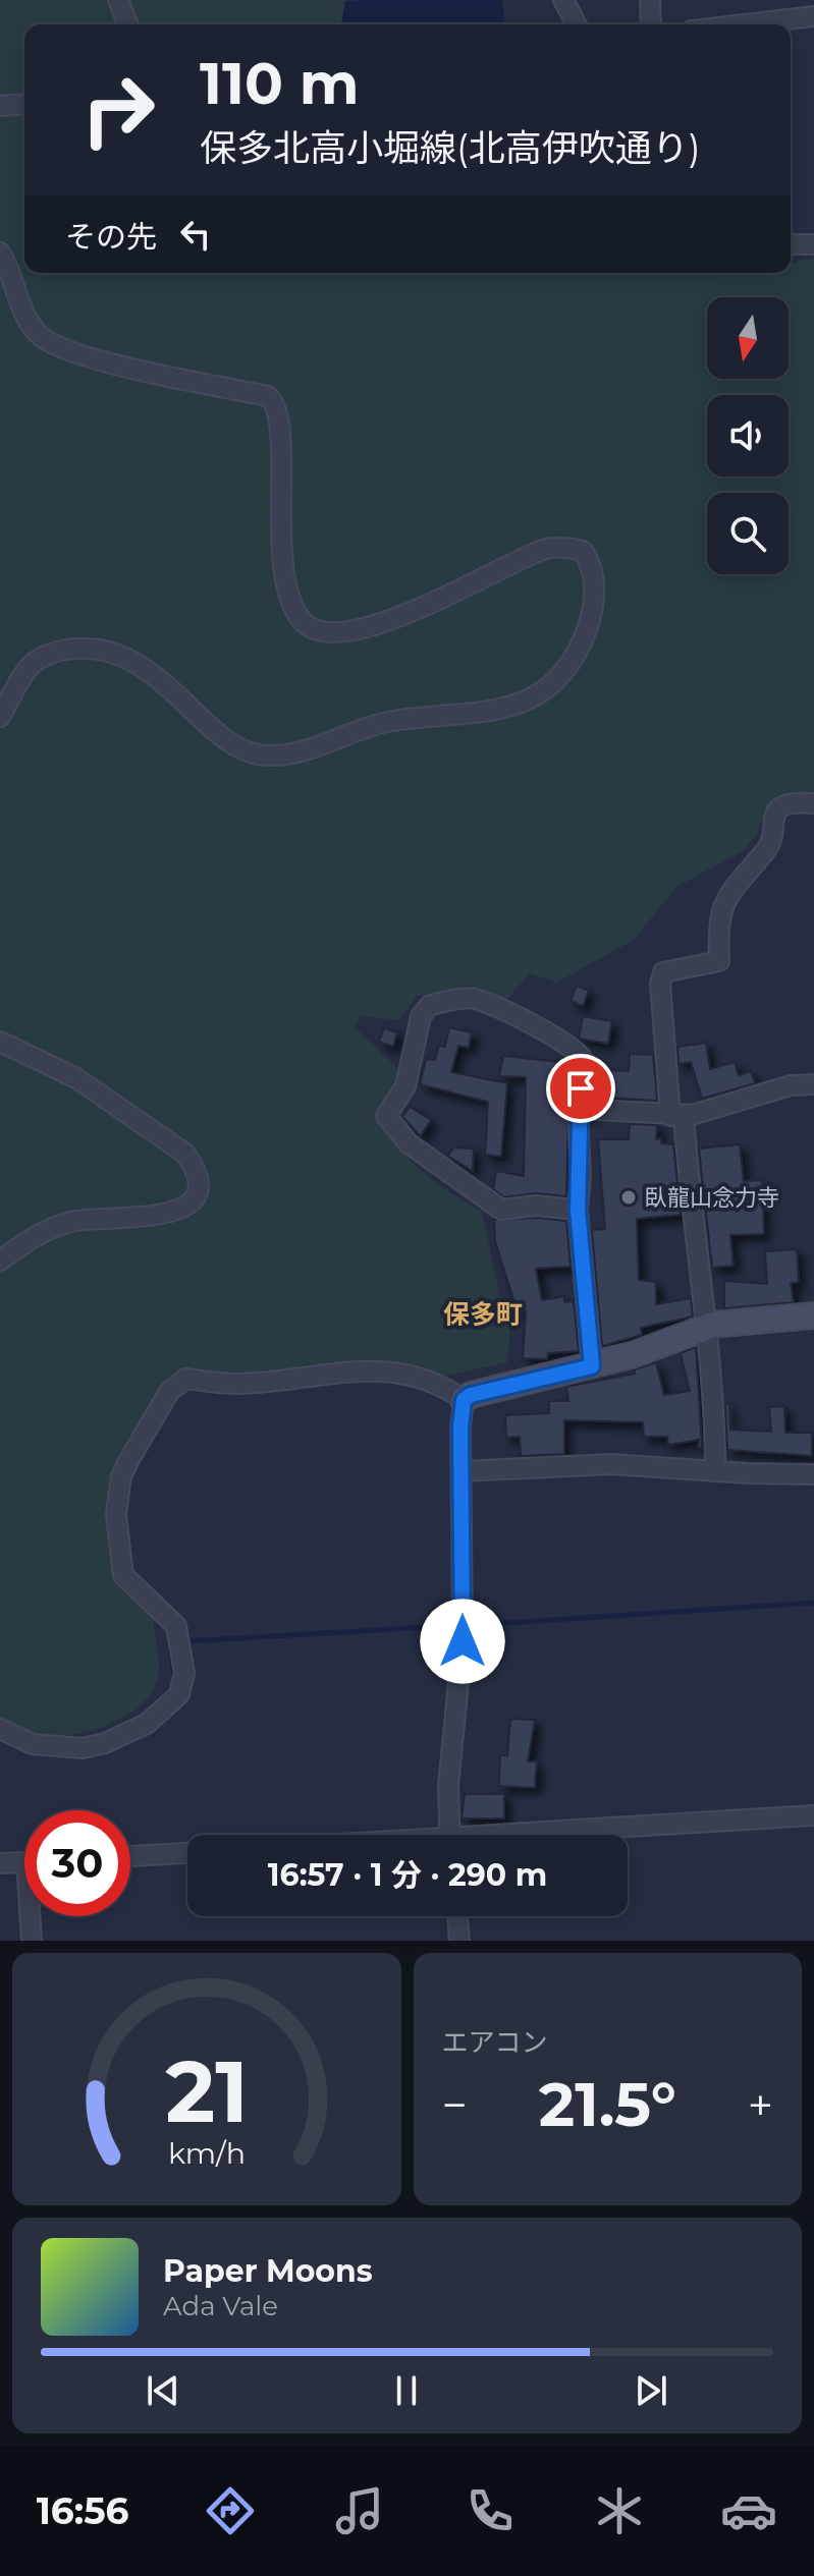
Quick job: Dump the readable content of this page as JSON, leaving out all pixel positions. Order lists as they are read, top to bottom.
{
  "districts": ["保多町"],
  "places": ["臥龍山念力寺"],
  "north": "bottom",
  "page": {
    "turn": ["110 m", "保多北高小堀線(北高伊吹通り)"],
    "then": "その先",
    "limit": "30",
    "trip": "16:57 · 1 分 · 290 m",
    "tile": "エアコン",
    "heat": ["−", "21.5°", "+"],
    "song": ["Paper Moons", "Ada Vale"],
    "tabs": "16:56",
    "gauge": ["21", "km/h"]
  }
}
